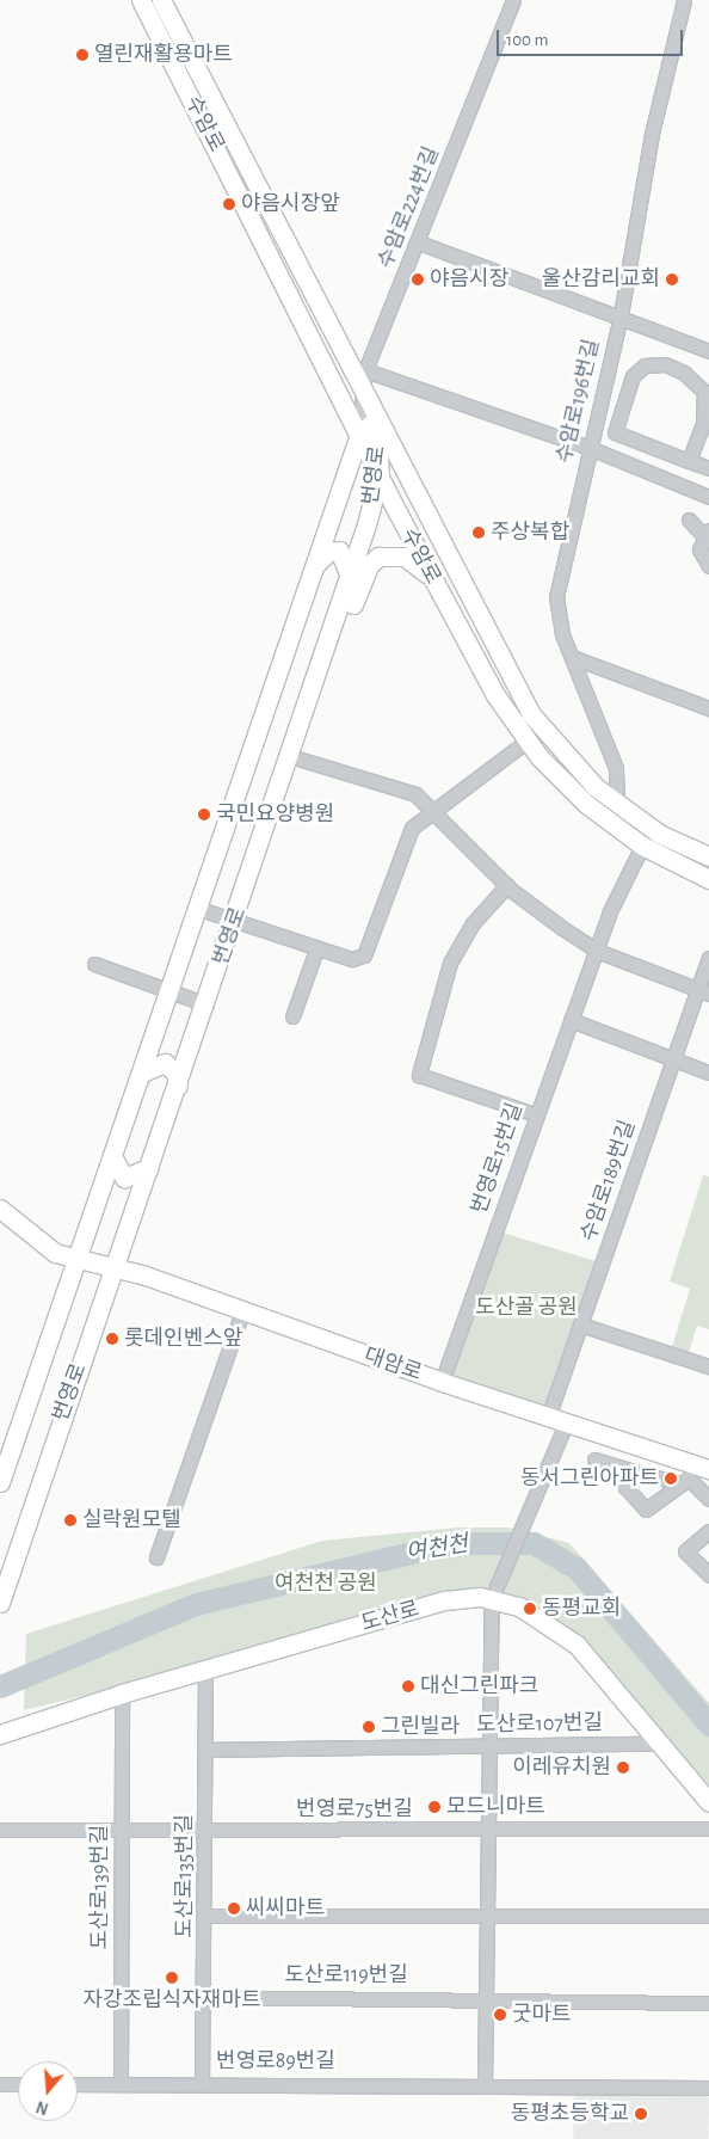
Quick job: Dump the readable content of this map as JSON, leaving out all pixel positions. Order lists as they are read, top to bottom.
{
  "streets": {
    "main road": [
      "수암로",
      "번영로",
      "대암로",
      "도산로"
    ],
    "street": [
      "수암로224번길",
      "수암로196번길",
      "번영로15번길",
      "수암로189번길",
      "도산로107번길",
      "번영로75번길",
      "도산로135번길",
      "도산로139번길",
      "도산로119번길",
      "번영로89번길"
    ]
  },
  "crossings": [
    ["수암로", "수암로224번길"],
    ["수암로", "수암로196번길"],
    ["수암로", "번영로"],
    ["수암로", "번영로15번길"],
    ["수암로224번길", "번영로"],
    ["번영로", "대암로"],
    ["번영로15번길", "대암로"],
    ["수암로189번길", "대암로"],
    ["도산로", "도산로107번길"],
    ["도산로", "도산로135번길"],
    ["도산로", "도산로139번길"],
    ["도산로107번길", "도산로135번길"],
    ["번영로75번길", "도산로135번길"],
    ["번영로75번길", "도산로139번길"],
    ["도산로135번길", "도산로119번길"],
    ["도산로135번길", "번영로89번길"],
    ["도산로139번길", "번영로89번길"]
  ],
  "water": ["여천천"],
  "parks": ["도산골 공원", "여천천 공원"],
  "places": [
    "열린재활용마트",
    "야음시장앞",
    "야음시장",
    "울산감리교회",
    "주상복합",
    "국민요양병원",
    "롯데인벤스앞",
    "동서그린아파트",
    "실락원모텔",
    "동평교회",
    "대신그린파크",
    "그린빌라",
    "이레유치원",
    "모드니마트",
    "씨씨마트",
    "자강조립식자재마트",
    "굿마트",
    "동평초등학교"
  ],
  "scale_bar": "100 m",
  "north": "bottom"
}
